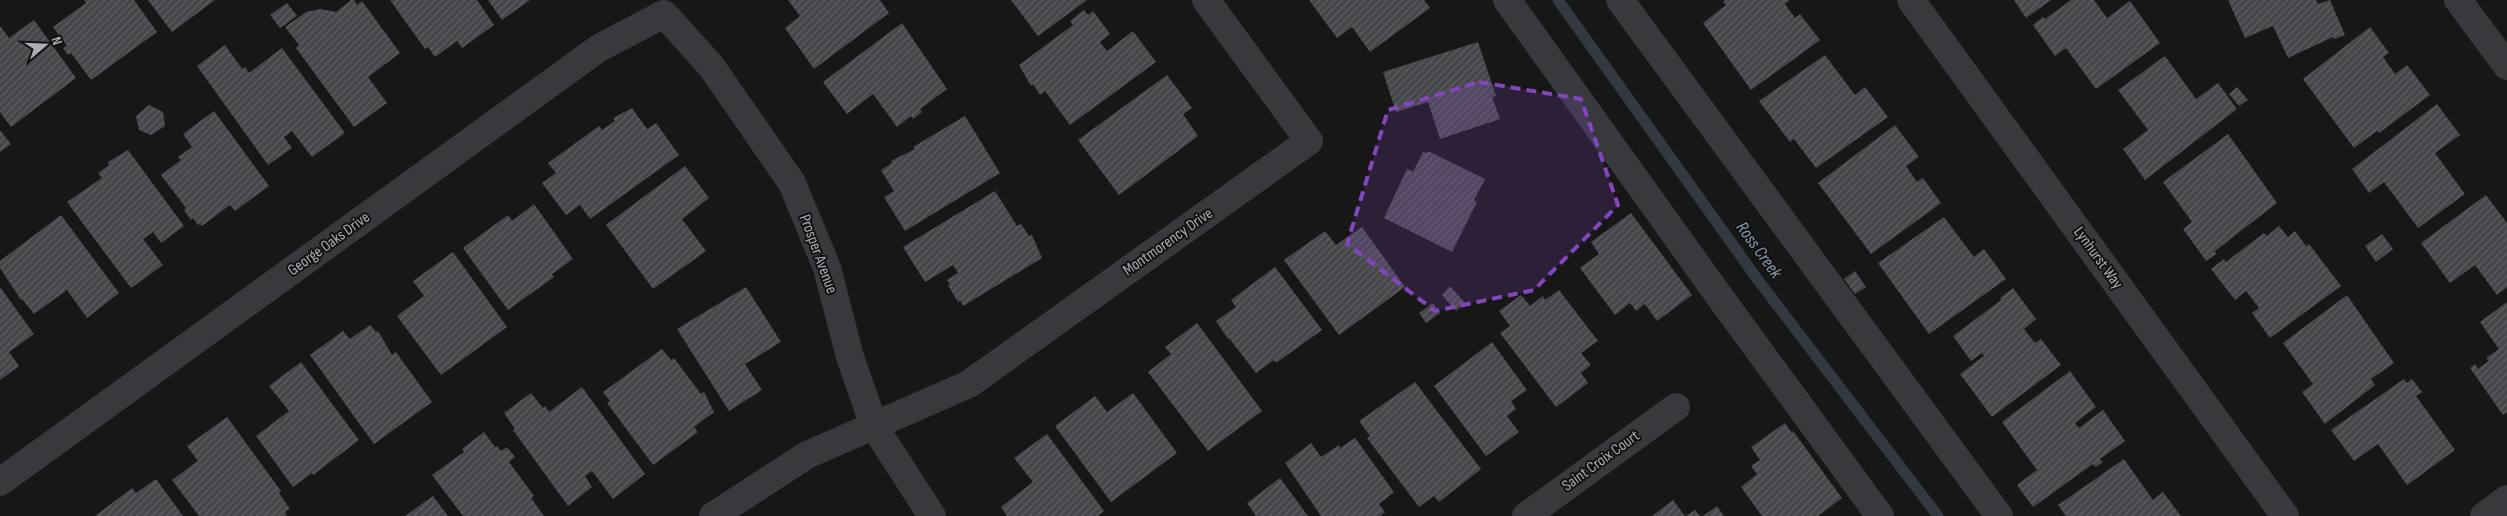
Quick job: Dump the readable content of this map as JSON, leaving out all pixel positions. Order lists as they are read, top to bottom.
{
  "streets": {
    "street": [
      "Montmorency Drive",
      "George Oaks Drive",
      "Prosper Avenue",
      "Lynhurst Way",
      "Saint Croix Court"
    ]
  },
  "crossings": [
    ["Montmorency Drive", "Prosper Avenue"],
    ["George Oaks Drive", "Prosper Avenue"]
  ],
  "water": ["Ross Creek"],
  "north": "right"
}
